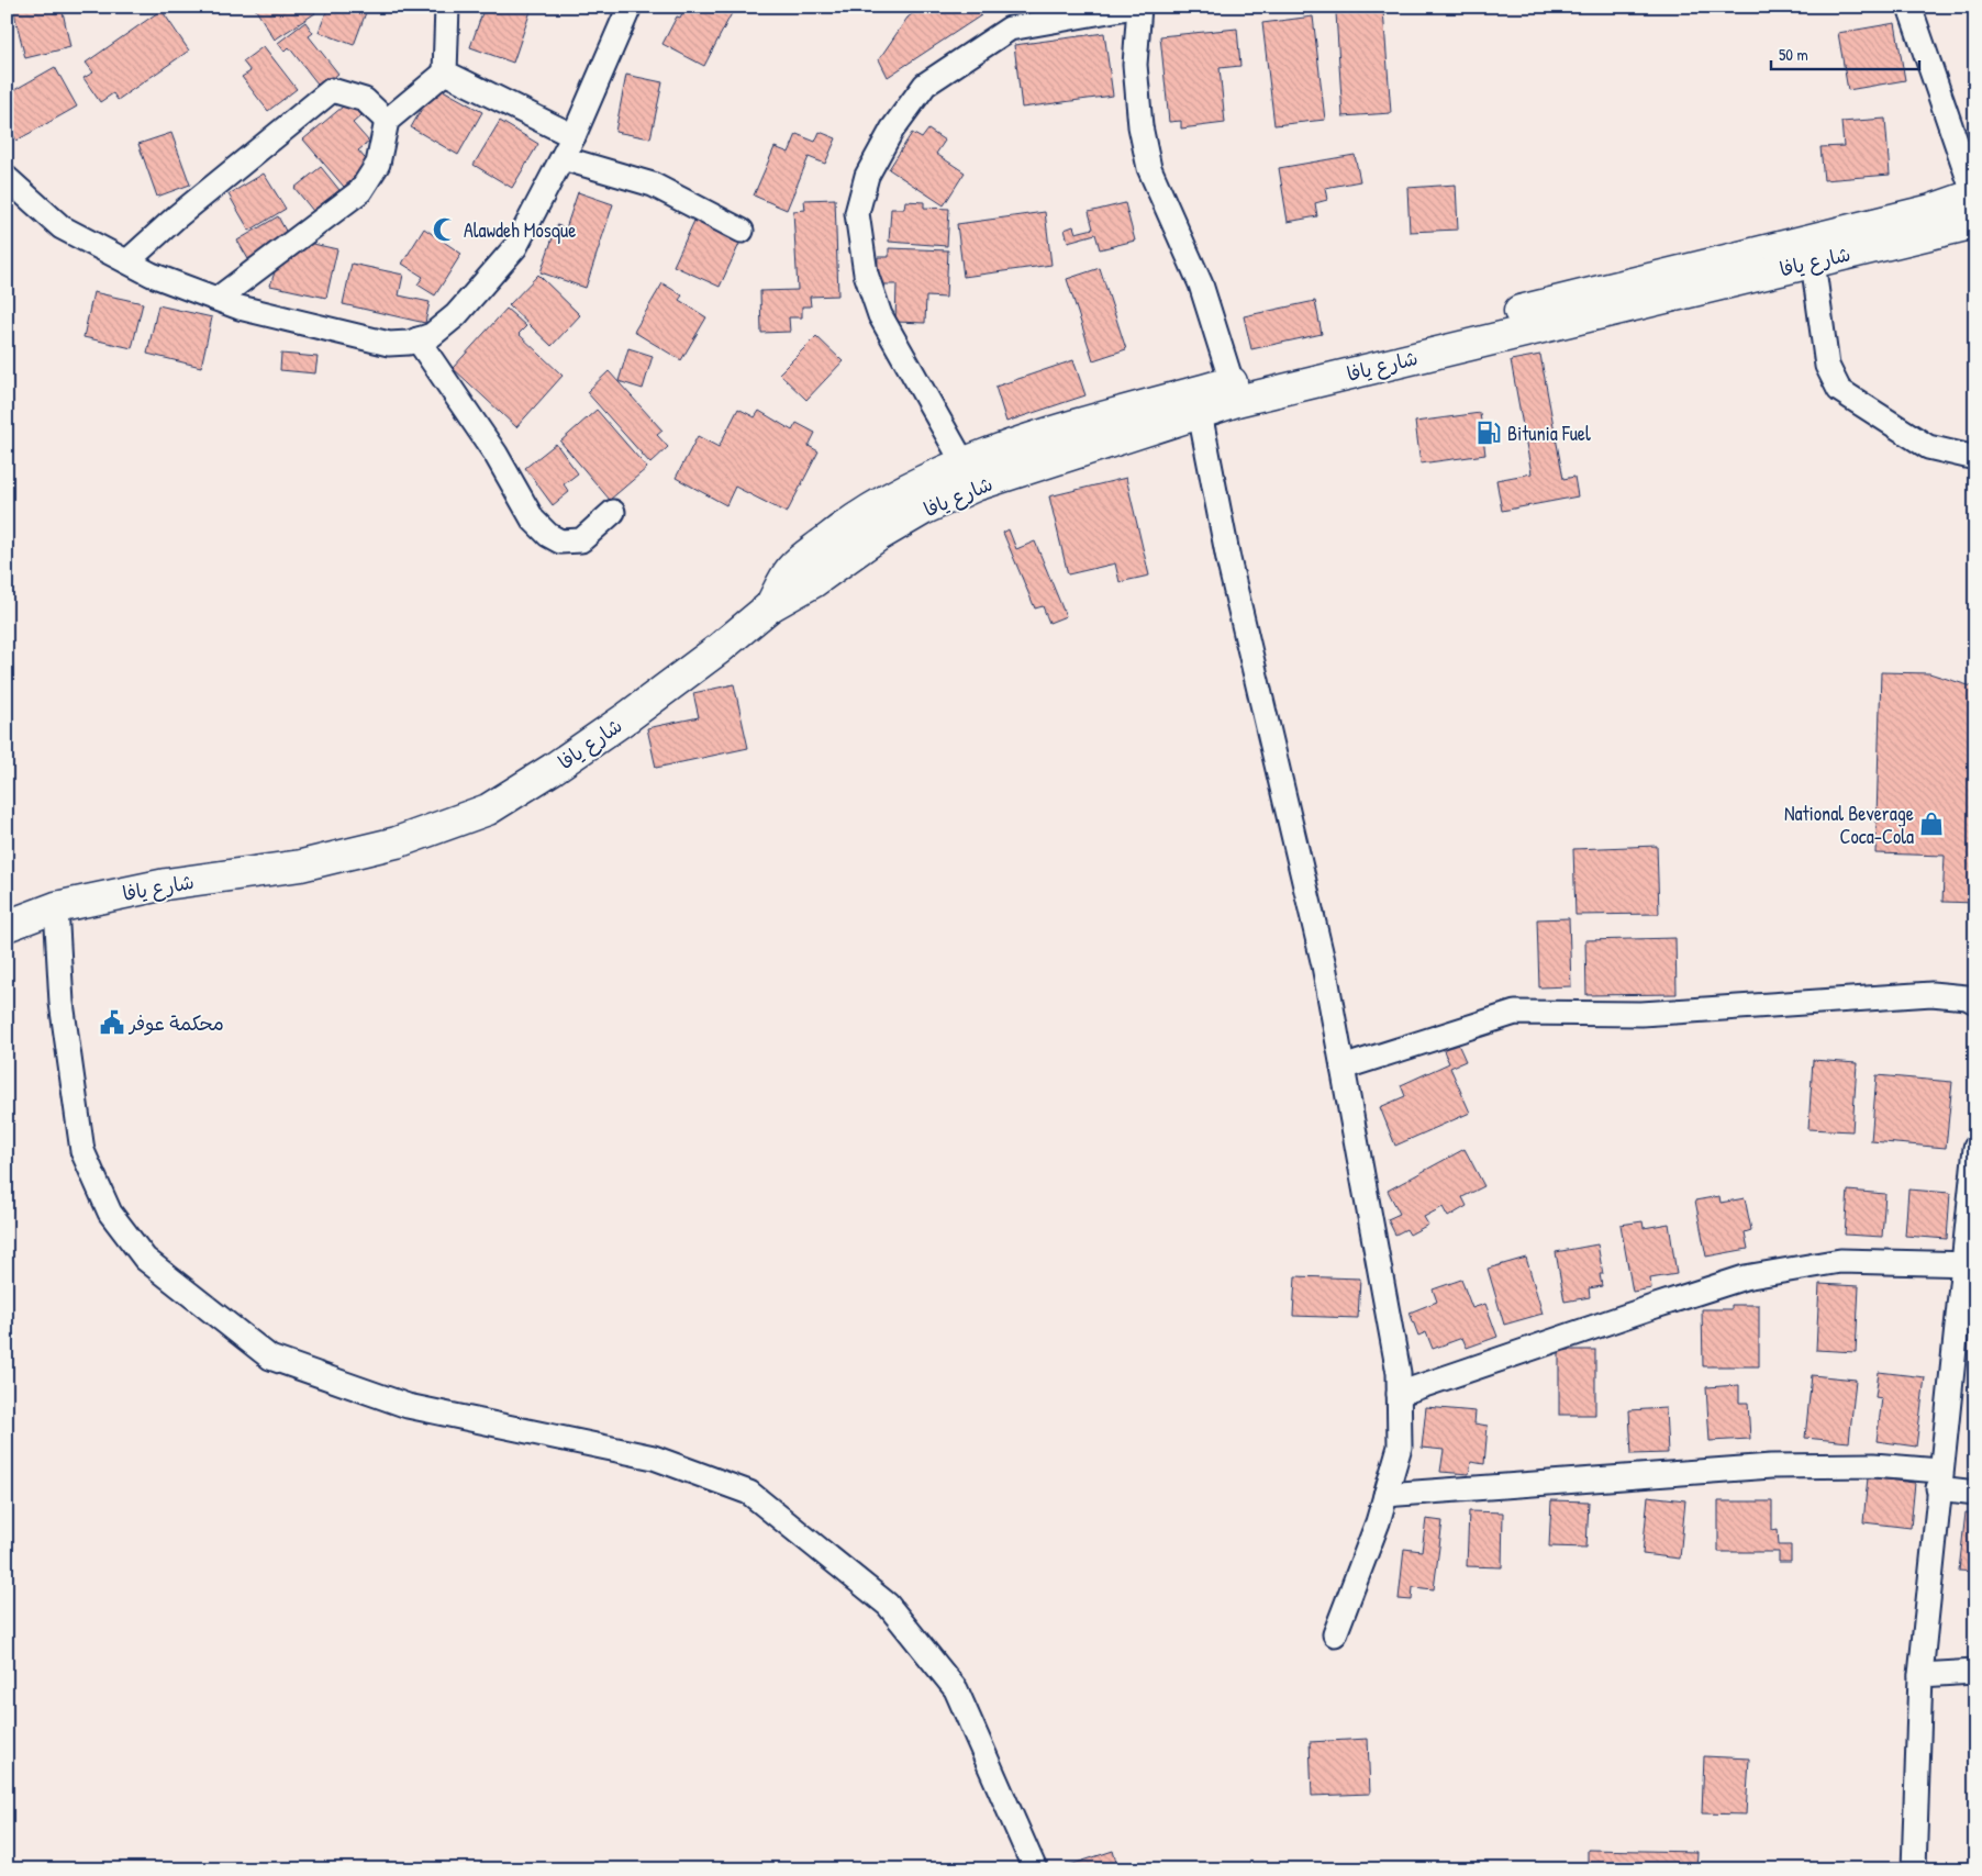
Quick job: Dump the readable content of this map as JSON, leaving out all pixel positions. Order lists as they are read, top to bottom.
{
  "streets": {
    "street": ["شارع يافا"]
  },
  "places": {
    "mosque": ["Alawdeh Mosque"],
    "fuel station": ["Bitunia Fuel"],
    "shop": ["National Beverage Coca-Cola"],
    "public building": ["محكمة عوفر"]
  },
  "scale_bar": "50 m"
}
